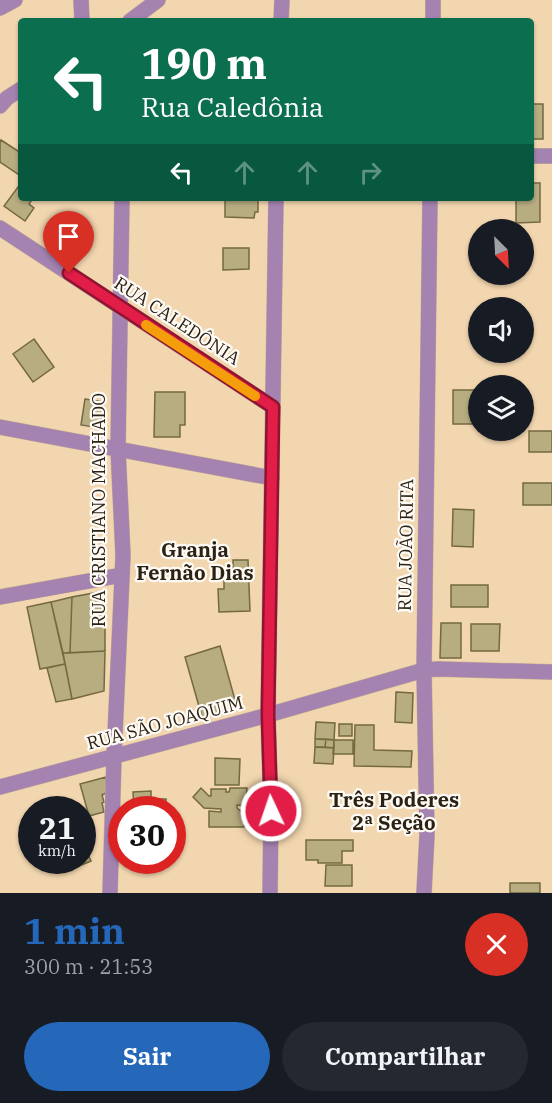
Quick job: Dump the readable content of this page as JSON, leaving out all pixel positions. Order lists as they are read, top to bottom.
{
  "streets": {
    "street": [
      "RUA CALEDÔNIA",
      "RUA CRISTIANO MACHADO",
      "RUA JOÃO RITA",
      "RUA SÃO JOAQUIM"
    ]
  },
  "crossings": [
    ["RUA CALEDÔNIA", "RUA CRISTIANO MACHADO"],
    ["RUA CRISTIANO MACHADO", "RUA SÃO JOAQUIM"],
    ["RUA JOÃO RITA", "RUA SÃO JOAQUIM"]
  ],
  "districts": ["Granja Fernão Dias", "Três Poderes 2ª Seção"],
  "north": "bottom right",
  "page": {
    "turn": ["190 m", "Rua Caledônia"],
    "speed": "21 km/h",
    "limit": "30",
    "heading": ["1 min", "300 m · 21:53"],
    "buttons": ["Sair", "Compartilhar"]
  }
}
